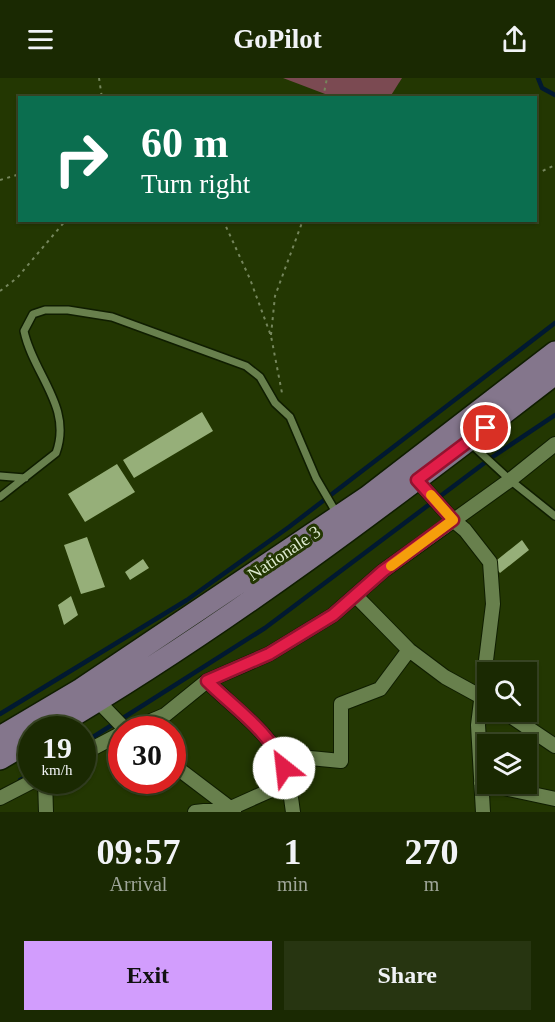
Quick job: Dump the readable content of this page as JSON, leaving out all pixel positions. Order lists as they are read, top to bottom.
{
  "streets": {
    "main road": ["Nationale 3"]
  },
  "page": {
    "header": "GoPilot",
    "turn": ["60 m", "Turn right"],
    "speed": "19 km/h",
    "limit": "30",
    "eta": [
      "09:57",
      "Arrival",
      "1",
      "min",
      "270",
      "m"
    ],
    "buttons": ["Exit", "Share"]
  }
}
